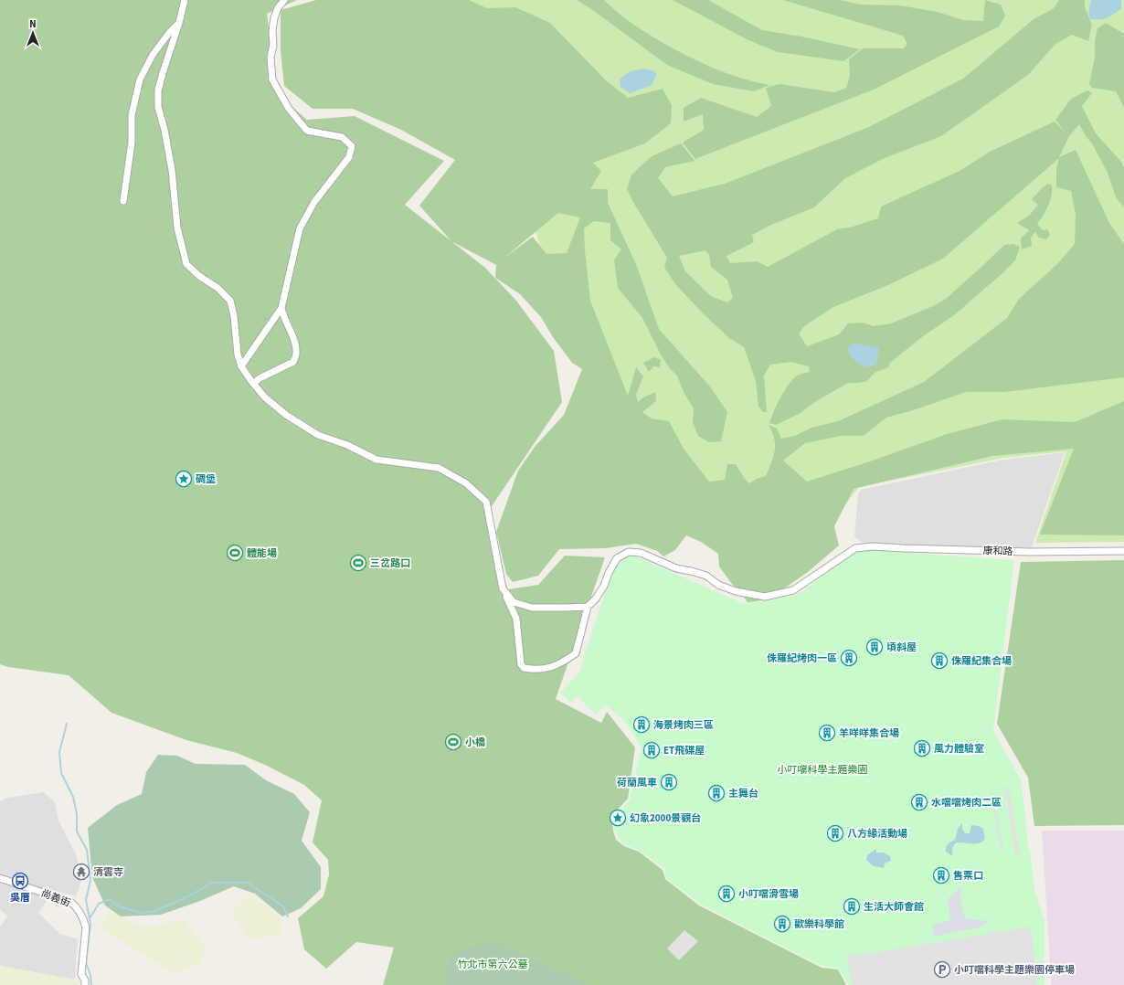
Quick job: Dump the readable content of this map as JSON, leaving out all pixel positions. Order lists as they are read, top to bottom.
{
  "streets": {
    "street": ["康和路", "尚義街"]
  },
  "parks": ["小叮噹科學主題樂園", "竹北市第六公墓"],
  "places": {
    "place": ["碉堡", "幻象2000景觀台"],
    "sports": ["體能場", "三岔路口", "小橋"],
    "building": [
      "頃斜屋",
      "侏羅紀烤肉一區",
      "侏羅紀集合場",
      "海景烤肉三區",
      "羊咩咩集合場",
      "風力體驗室",
      "ET飛碟屋",
      "荷蘭風車",
      "主舞台",
      "水噹噹烤肉二區",
      "八方緣活動場",
      "售票口",
      "小叮噹滑雪場",
      "生活大師會館",
      "歡樂科學館"
    ],
    "temple": ["清雲寺"],
    "bus stop": ["吳厝"],
    "parking": ["小叮噹科學主題樂園停車場"]
  },
  "north": "top"
}
